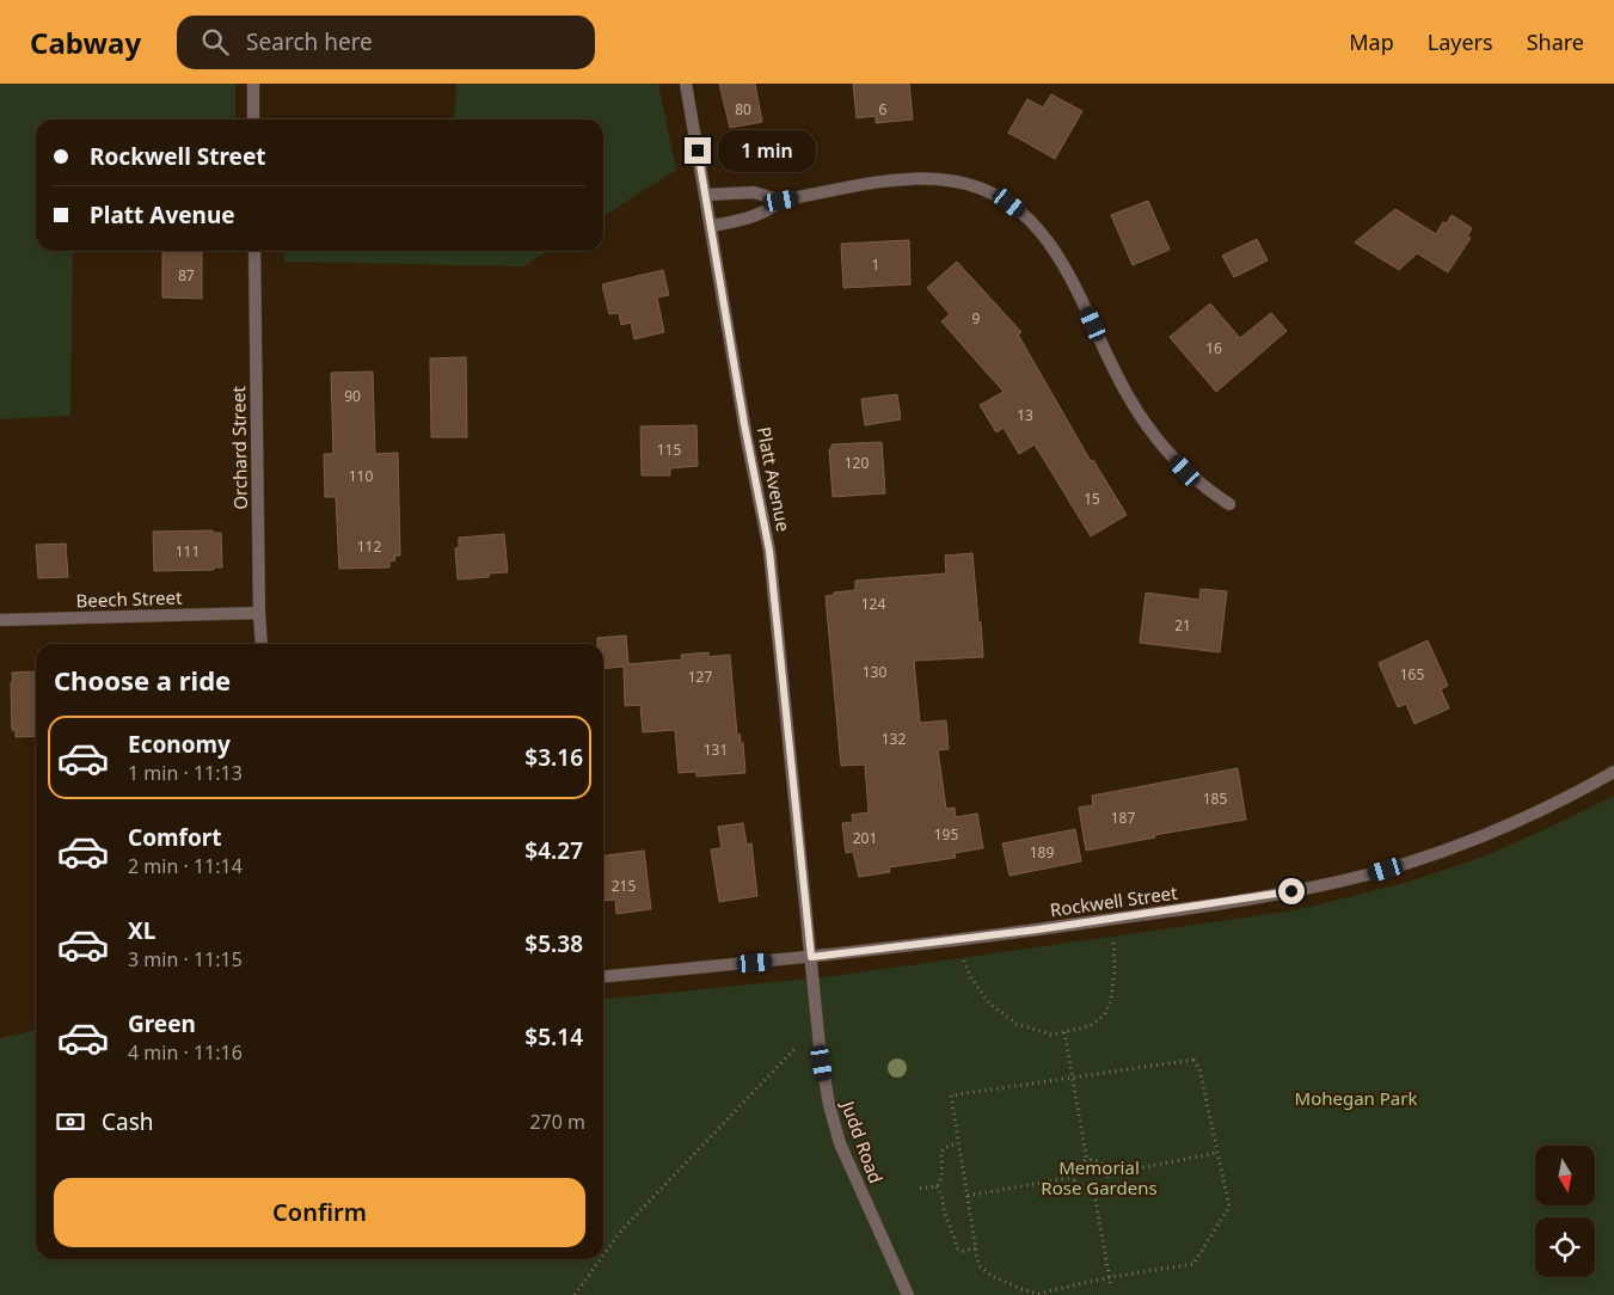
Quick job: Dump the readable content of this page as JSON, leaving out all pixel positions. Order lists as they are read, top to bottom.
{
  "streets": {
    "street": [
      "Orchard Street",
      "Platt Avenue",
      "Beech Street",
      "Rockwell Street",
      "Judd Road"
    ]
  },
  "crossings": [
    ["Orchard Street", "Beech Street"],
    ["Platt Avenue", "Rockwell Street"],
    ["Platt Avenue", "Judd Road"],
    ["Rockwell Street", "Judd Road"]
  ],
  "parks": ["Mohegan Park", "Memorial Rose Gardens"],
  "house_numbers": [
    "80",
    "6",
    "1",
    "87",
    "9",
    "16",
    "90",
    "13",
    "115",
    "120",
    "110",
    "15",
    "112",
    "111",
    "124",
    "21",
    "130",
    "165",
    "127",
    "132",
    "131",
    "185",
    "187",
    "195",
    "201",
    "189",
    "215"
  ],
  "north": "bottom",
  "page": {
    "header": "Cabway",
    "search": "Search here",
    "nav": ["Map", "Layers", "Share"],
    "banner": ["Rockwell Street", "Platt Avenue"],
    "bubble": "1 min",
    "heading": "Choose a ride",
    "list": [
      {
        "name": "Economy",
        "note": "1 min · 11:13",
        "value": "$3.16"
      },
      {
        "name": "Comfort",
        "note": "2 min · 11:14",
        "value": "$4.27"
      },
      {
        "name": "XL",
        "note": "3 min · 11:15",
        "value": "$5.38"
      },
      {
        "name": "Green",
        "note": "4 min · 11:16",
        "value": "$5.14"
      }
    ],
    "pay": ["Cash", "270 m"],
    "buttons": "Confirm"
  }
}
